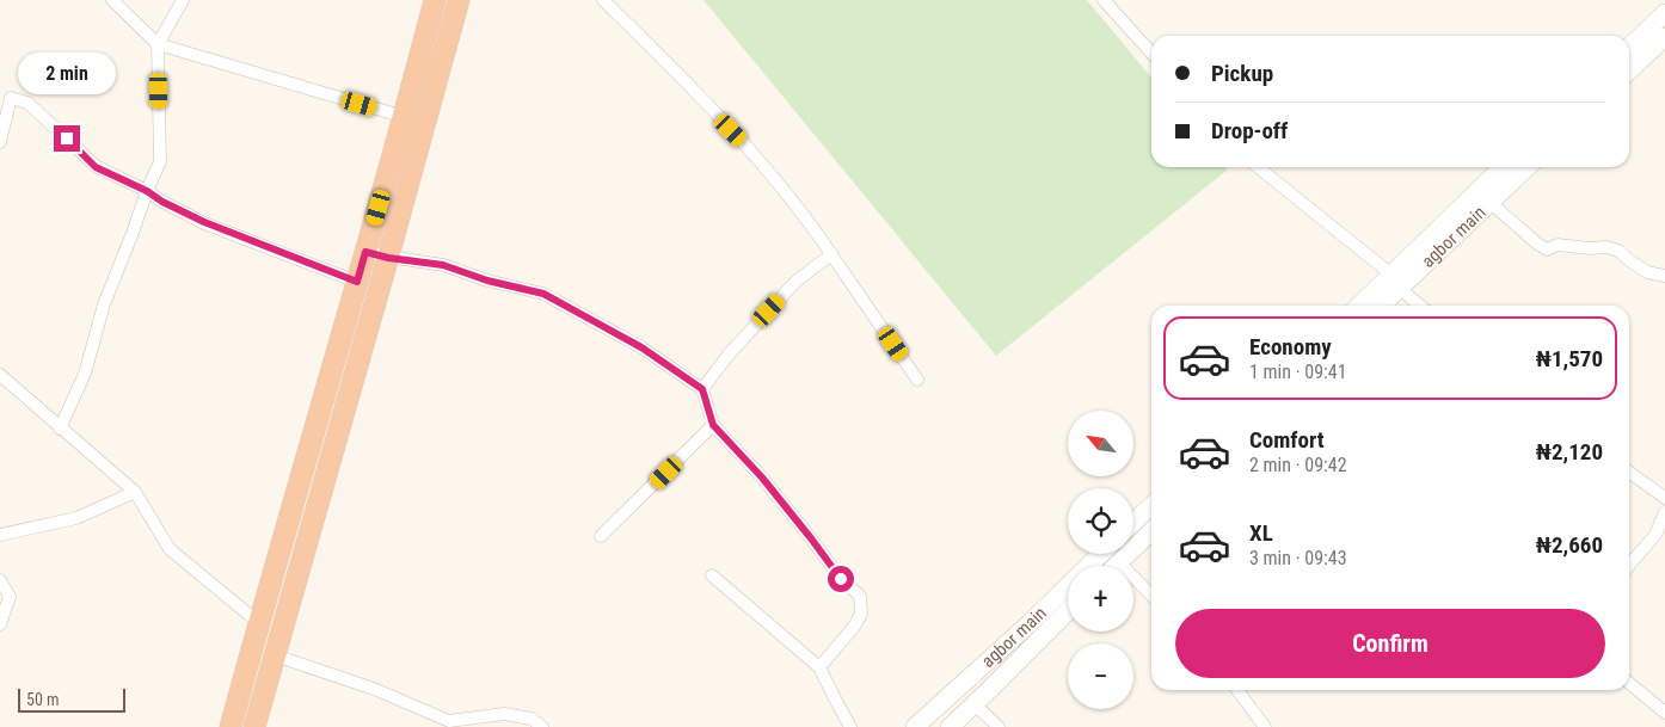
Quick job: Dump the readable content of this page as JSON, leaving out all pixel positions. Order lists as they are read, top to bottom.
{
  "streets": {
    "main road": ["agbor main"]
  },
  "scale_bar": "50 m",
  "north": "top left",
  "page": {
    "banner": ["Pickup", "Drop-off"],
    "bubble": "2 min",
    "list": [
      {
        "name": "Economy",
        "note": "1 min · 09:41",
        "value": "₦1,570"
      },
      {
        "name": "Comfort",
        "note": "2 min · 09:42",
        "value": "₦2,120"
      },
      {
        "name": "XL",
        "note": "3 min · 09:43",
        "value": "₦2,660"
      }
    ],
    "map_buttons": ["+", "−"],
    "buttons": "Confirm",
    "scale": "50 m"
  }
}
